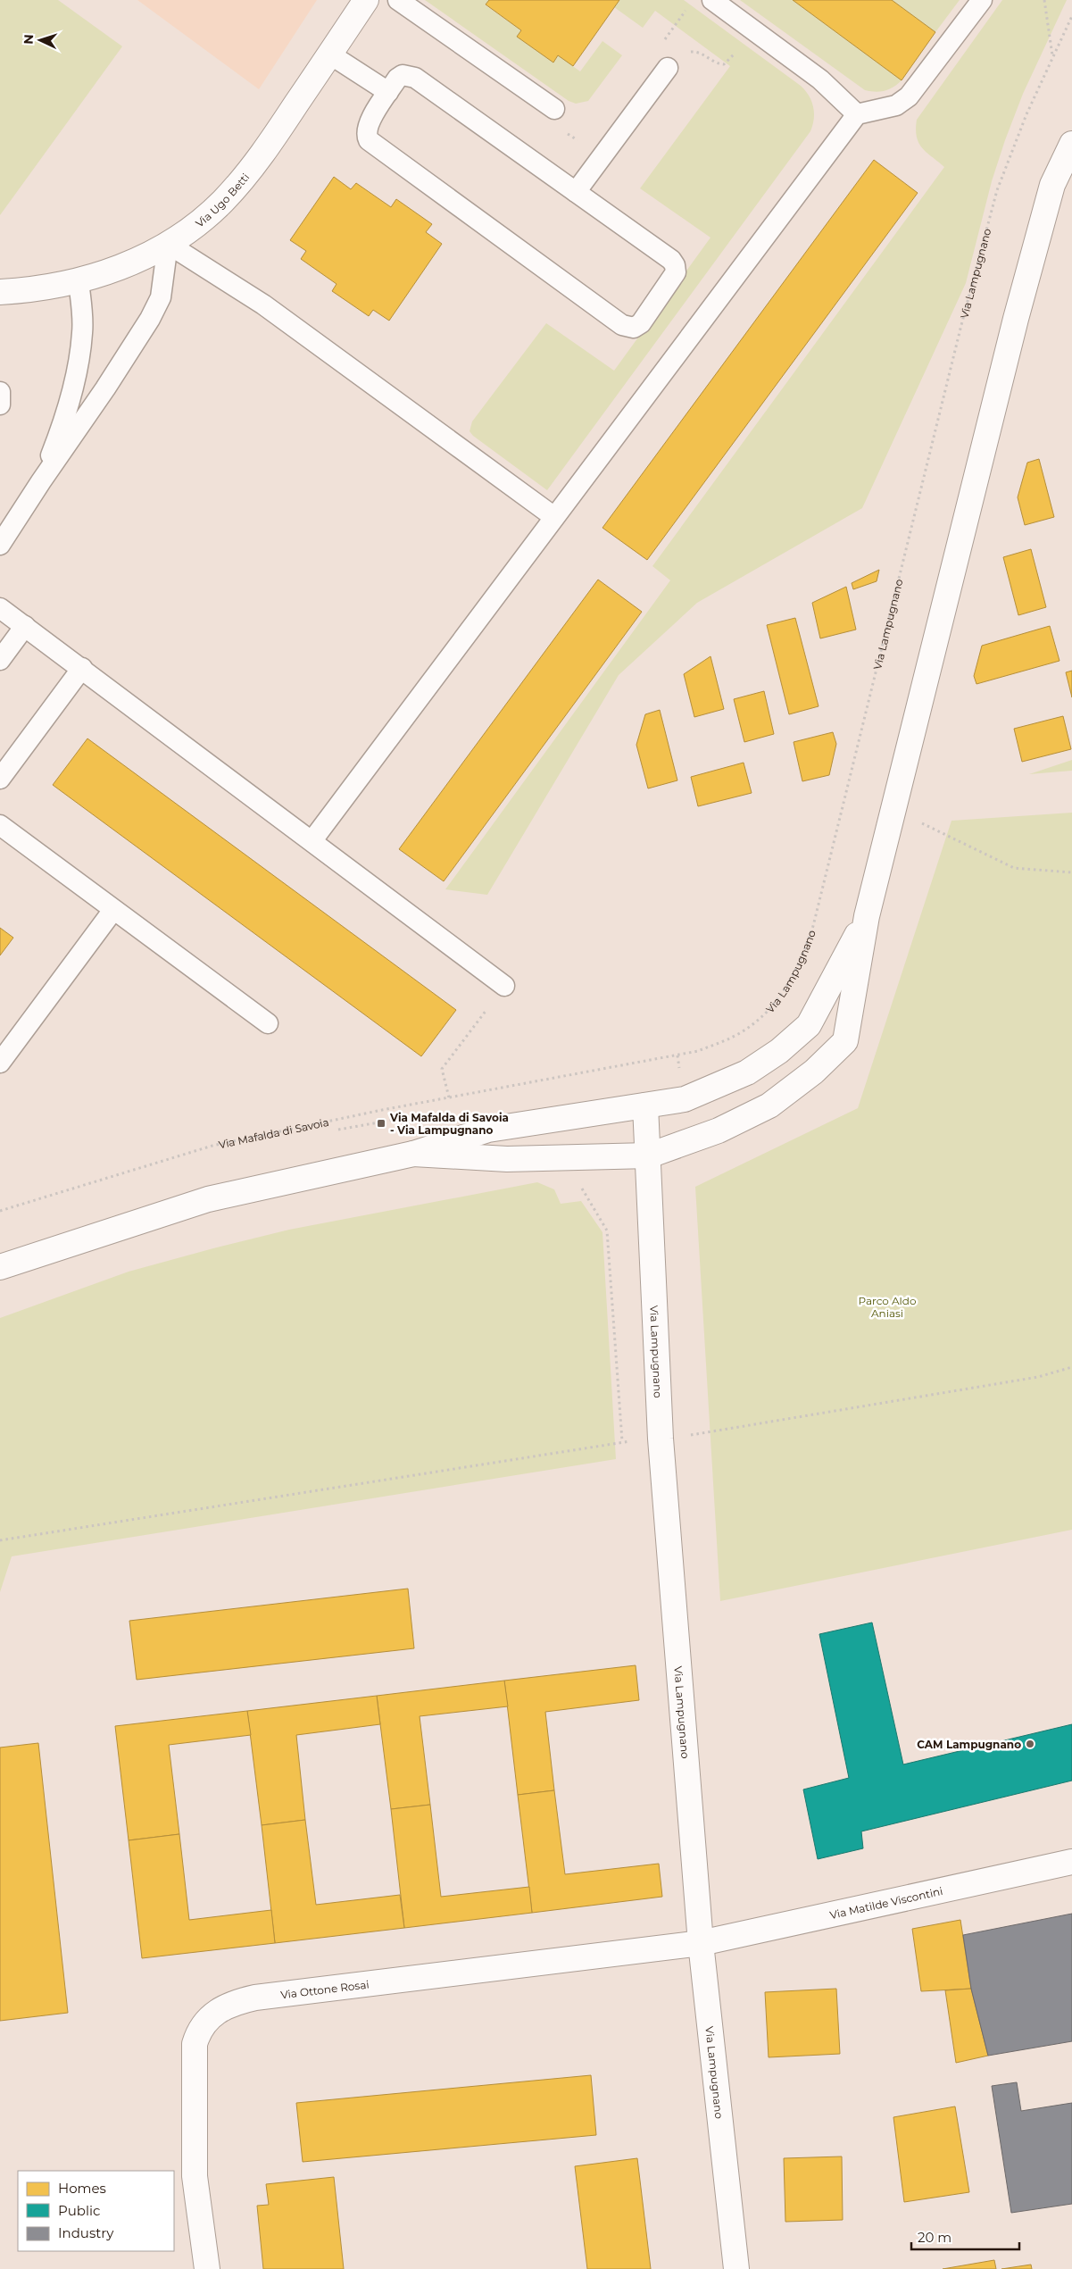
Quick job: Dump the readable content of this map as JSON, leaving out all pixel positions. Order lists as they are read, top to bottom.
{
  "streets": {
    "street": [
      "Via Ugo Betti",
      "Via Lampugnano",
      "Via Matilde Viscontini",
      "Via Ottone Rosai"
    ],
    "path": ["Via Mafalda di Savoia"]
  },
  "crossings": [
    ["Via Lampugnano", "Via Mafalda di Savoia"],
    ["Via Lampugnano", "Via Matilde Viscontini"],
    ["Via Lampugnano", "Via Ottone Rosai"],
    ["Via Matilde Viscontini", "Via Ottone Rosai"]
  ],
  "parks": ["Parco Aldo Aniasi"],
  "places": {
    "transit": ["Via Mafalda di Savoia - Via Lampugnano"],
    "other": ["CAM Lampugnano"]
  },
  "legend": ["Homes", "Public", "Industry"],
  "scale_bar": "20 m",
  "north": "left"
}
